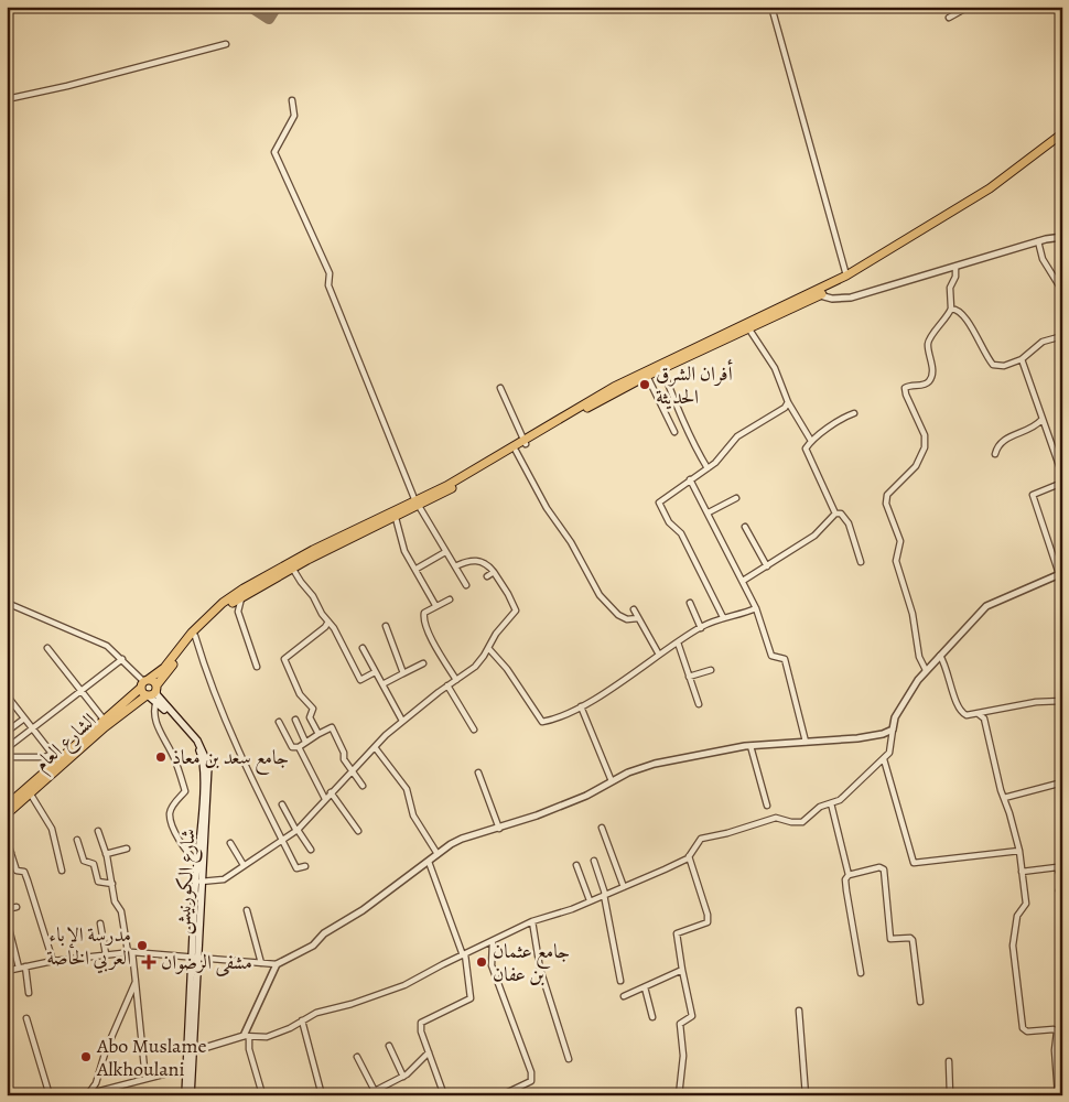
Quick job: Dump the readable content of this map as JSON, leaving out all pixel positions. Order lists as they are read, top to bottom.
{
  "streets": {
    "main road": ["الشارع العام", "شارع الكورنيش"]
  },
  "crossings": [
    ["الشارع العام", "شارع الكورنيش"]
  ],
  "places": {
    "other": [
      "أفران الشرق الحديثة",
      "جامع سعد بن معاذ",
      "مدرسة الإباء العربي الخاصة",
      "جامع عثمان بن عفان",
      "Abo Muslame Alkhoulani"
    ],
    "health": ["مشفى الرضوان"]
  }
}
